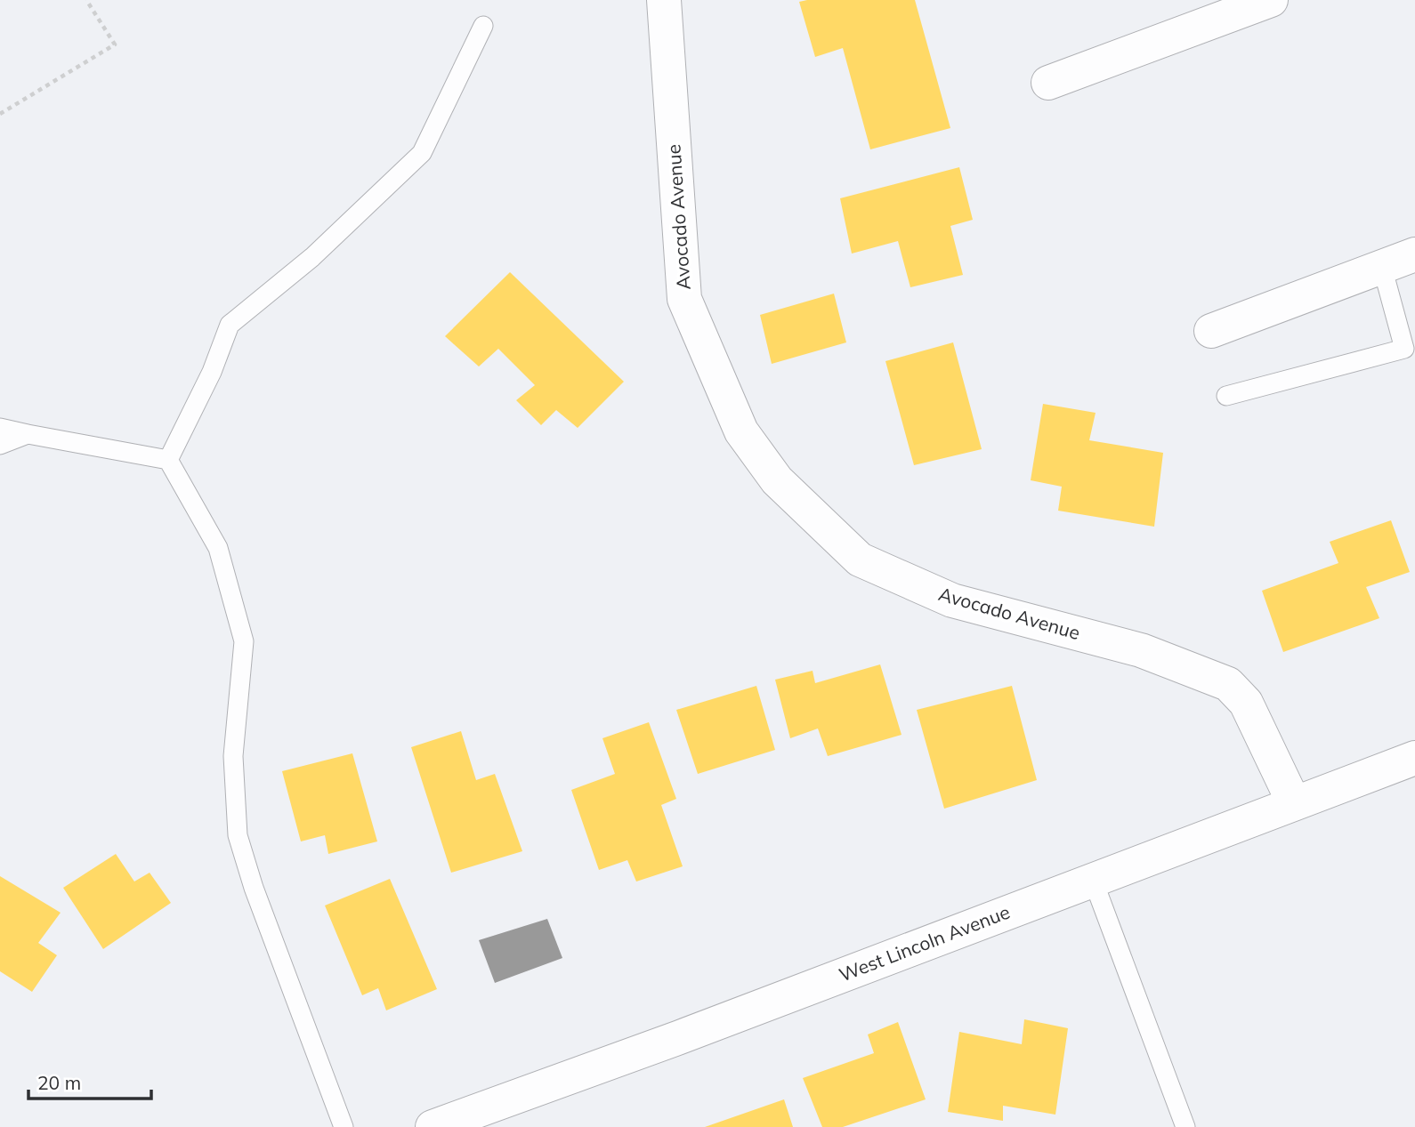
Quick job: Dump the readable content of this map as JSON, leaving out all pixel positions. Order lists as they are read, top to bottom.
{
  "streets": {
    "street": ["Avocado Avenue", "West Lincoln Avenue"]
  },
  "crossings": [
    ["Avocado Avenue", "West Lincoln Avenue"]
  ],
  "scale_bar": "20 m"
}
